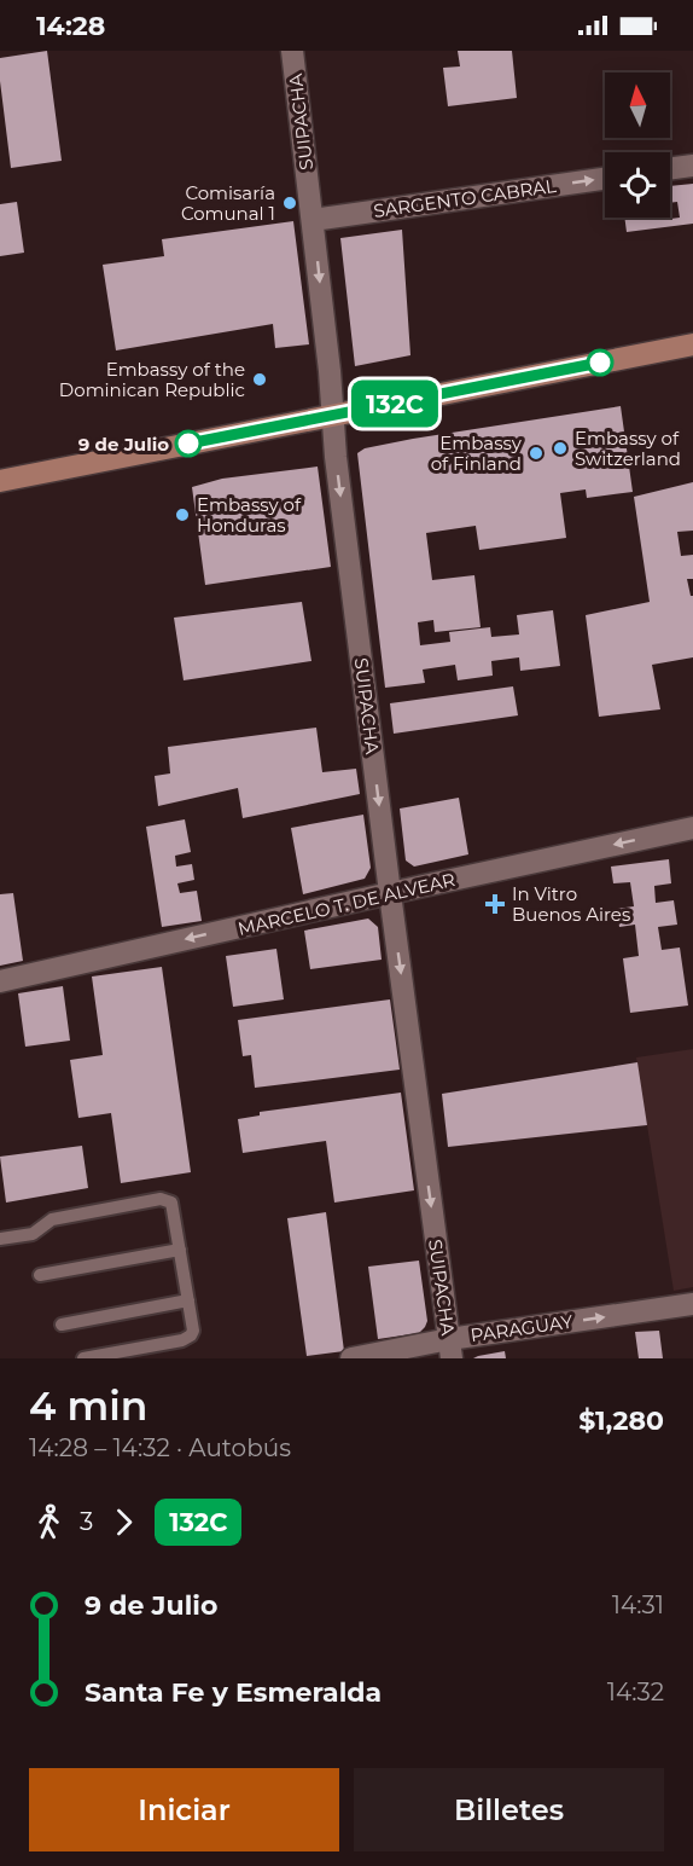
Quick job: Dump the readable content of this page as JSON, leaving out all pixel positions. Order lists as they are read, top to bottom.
{
  "streets": {
    "street": [
      "SUIPACHA",
      "SARGENTO CABRAL",
      "MARCELO T. DE ALVEAR",
      "PARAGUAY"
    ]
  },
  "crossings": [
    ["SUIPACHA", "SARGENTO CABRAL"],
    ["SUIPACHA", "MARCELO T. DE ALVEAR"],
    ["SUIPACHA", "PARAGUAY"]
  ],
  "one_way": [
    "SUIPACHA",
    "SARGENTO CABRAL",
    "MARCELO T. DE ALVEAR",
    "PARAGUAY"
  ],
  "places": {
    "other": [
      "Comisaría Comunal 1",
      "Embassy of the Dominican Republic",
      "9 de Julio",
      "Embassy of Switzerland",
      "Embassy of Finland",
      "Embassy of Honduras"
    ],
    "health": ["In Vitro Buenos Aires"]
  },
  "lines": ["bus line 132C"],
  "north": "top",
  "page": {
    "status": "14:28",
    "on_map": "132C",
    "heading": ["4 min", "14:28 – 14:32 · Autobús", "$1,280"],
    "legs": ["3", "132C"],
    "list": [
      {
        "name": "9 de Julio",
        "value": "14:31"
      },
      {
        "name": "Santa Fe y Esmeralda",
        "value": "14:32"
      }
    ],
    "buttons": ["Iniciar", "Billetes"]
  }
}
